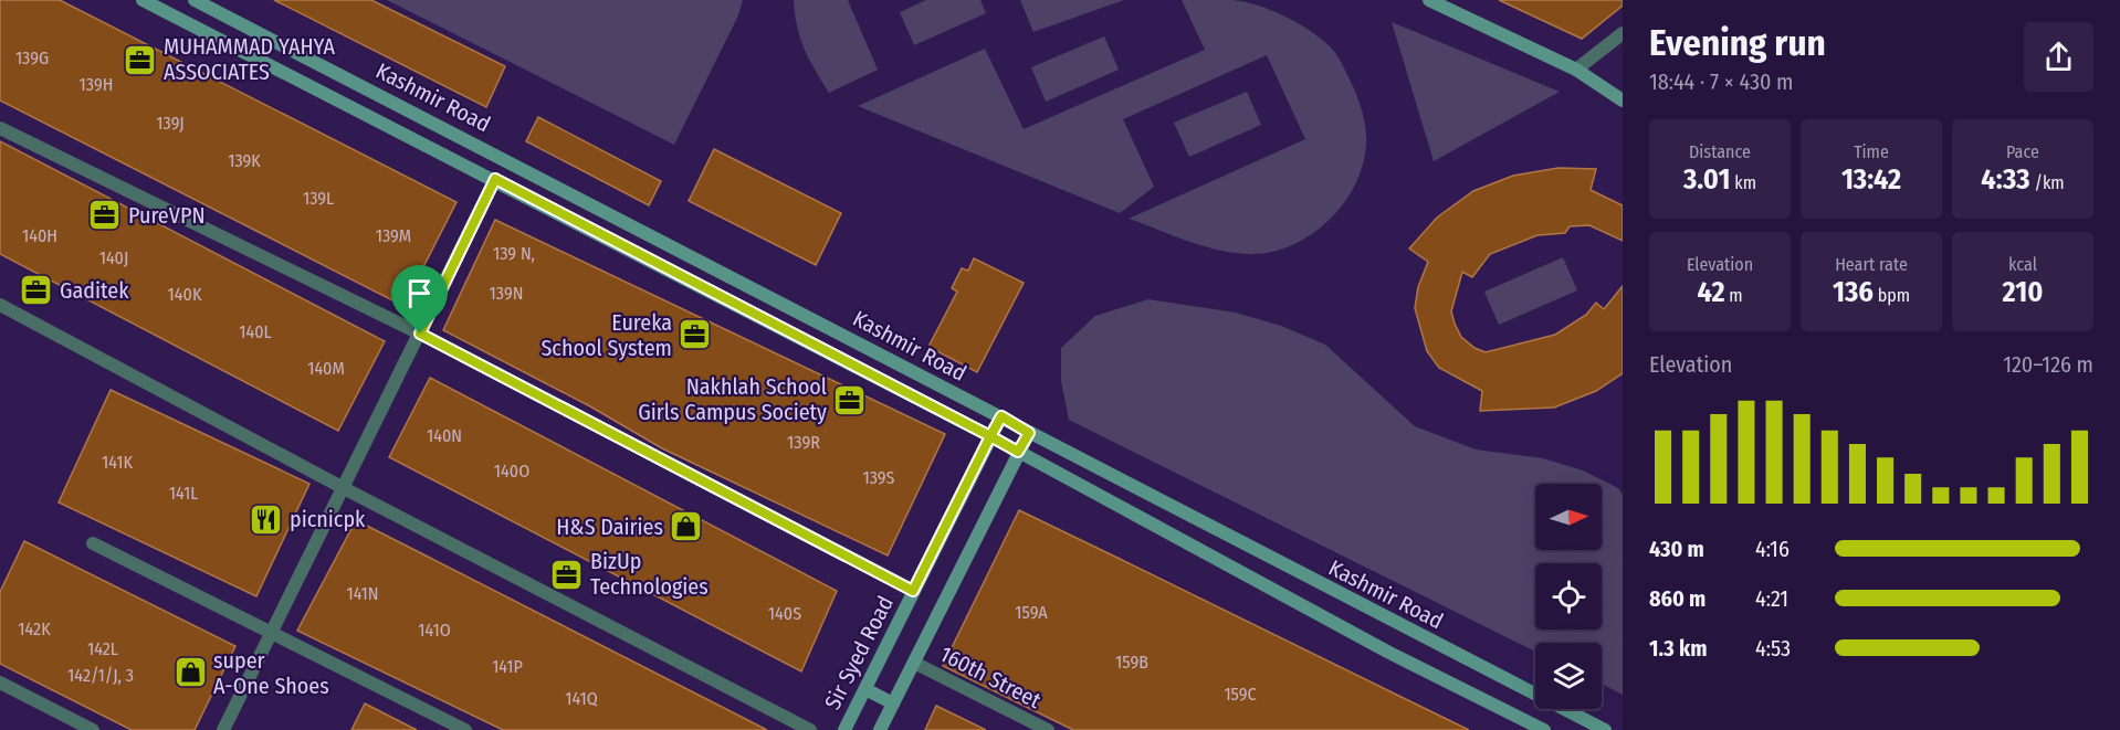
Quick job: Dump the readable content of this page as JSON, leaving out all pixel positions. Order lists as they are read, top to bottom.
{
  "streets": {
    "main road": ["Kashmir Road", "Sir Syed Road"],
    "street": ["160th Street"]
  },
  "crossings": [
    ["Kashmir Road", "Sir Syed Road"]
  ],
  "places": {
    "office": [
      "MUHAMMAD YAHYA ASSOCIATES",
      "PureVPN",
      "Gaditek",
      "Eureka School System",
      "Nakhlah School Girls Campus Society",
      "BizUp Technologies"
    ],
    "restaurant": ["picnicpk"],
    "shop": ["H&S Dairies", "super A-One Shoes"]
  },
  "house_numbers": [
    "139G",
    "139H",
    "139J",
    "139K",
    "139L",
    "140H",
    "139M",
    "139 N,",
    "140J",
    "139N",
    "140K",
    "140L",
    "140M",
    "140N",
    "139R",
    "141K",
    "140O",
    "139S",
    "141L",
    "141N",
    "159A",
    "140S",
    "142K",
    "141O",
    "142L",
    "159B",
    "141P",
    "142/1/J, 3",
    "159C",
    "141Q"
  ],
  "north": "right",
  "page": {
    "heading": ["Evening run", "18:44 · 7 × 430 m"],
    "stats": [
      ["Distance", "3.01 km"],
      ["Time", "13:42"],
      ["Pace", "4:33 /km"],
      ["Elevation", "42 m"],
      ["Heart rate", "136 bpm"],
      ["kcal", "210"]
    ],
    "chart": ["Elevation", "120–126 m"],
    "list": [
      {
        "name": "430 m",
        "note": "4:16"
      },
      {
        "name": "860 m",
        "note": "4:21"
      },
      {
        "name": "1.3 km",
        "note": "4:53"
      }
    ]
  }
}
